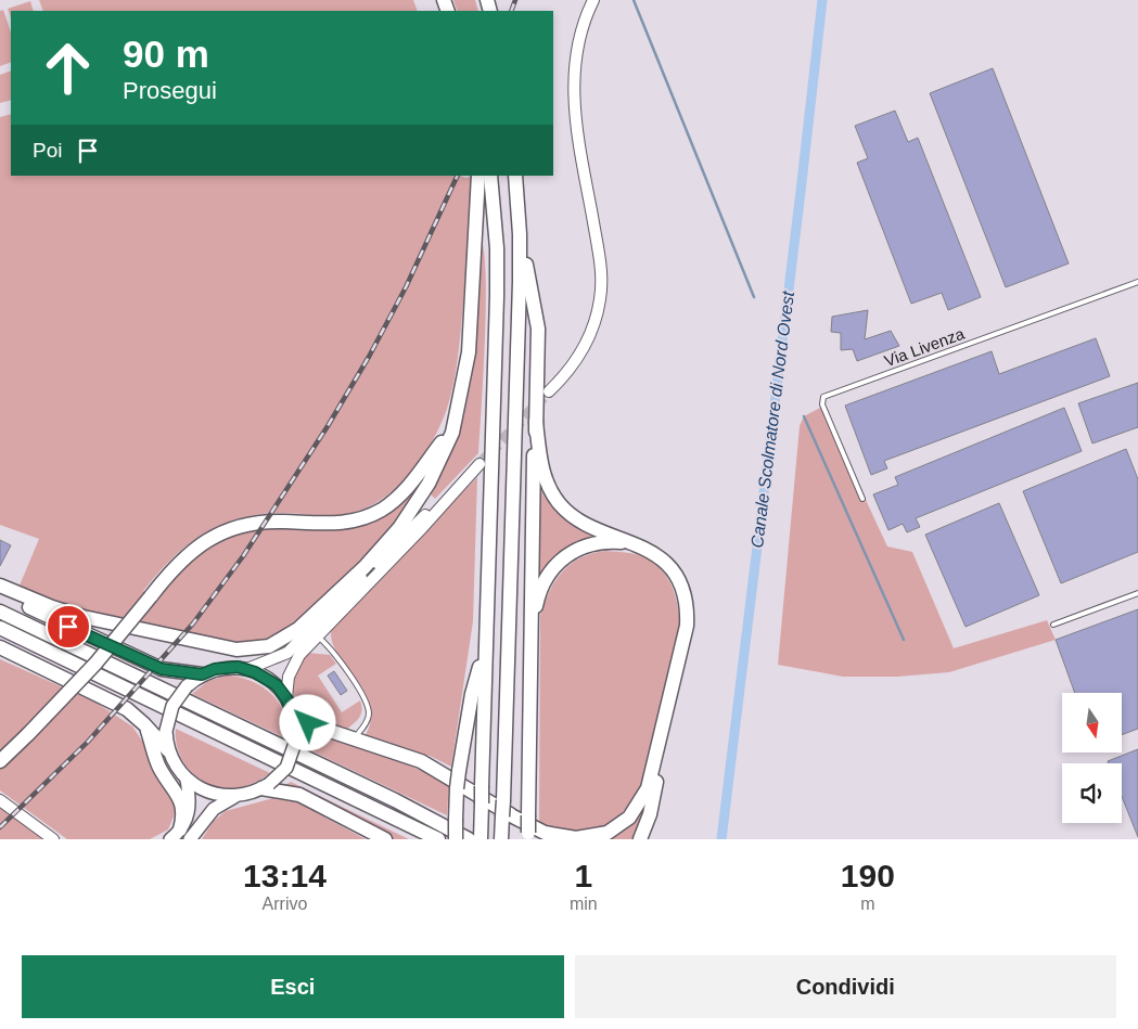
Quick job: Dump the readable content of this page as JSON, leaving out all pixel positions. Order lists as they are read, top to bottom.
{
  "streets": {
    "lane": ["Via Livenza"]
  },
  "water": ["Canale Scolmatore di Nord Ovest"],
  "north": "bottom",
  "page": {
    "turn": ["90 m", "Prosegui"],
    "then": "Poi",
    "eta": [
      "13:14",
      "Arrivo",
      "1",
      "min",
      "190",
      "m"
    ],
    "buttons": ["Esci", "Condividi"]
  }
}
